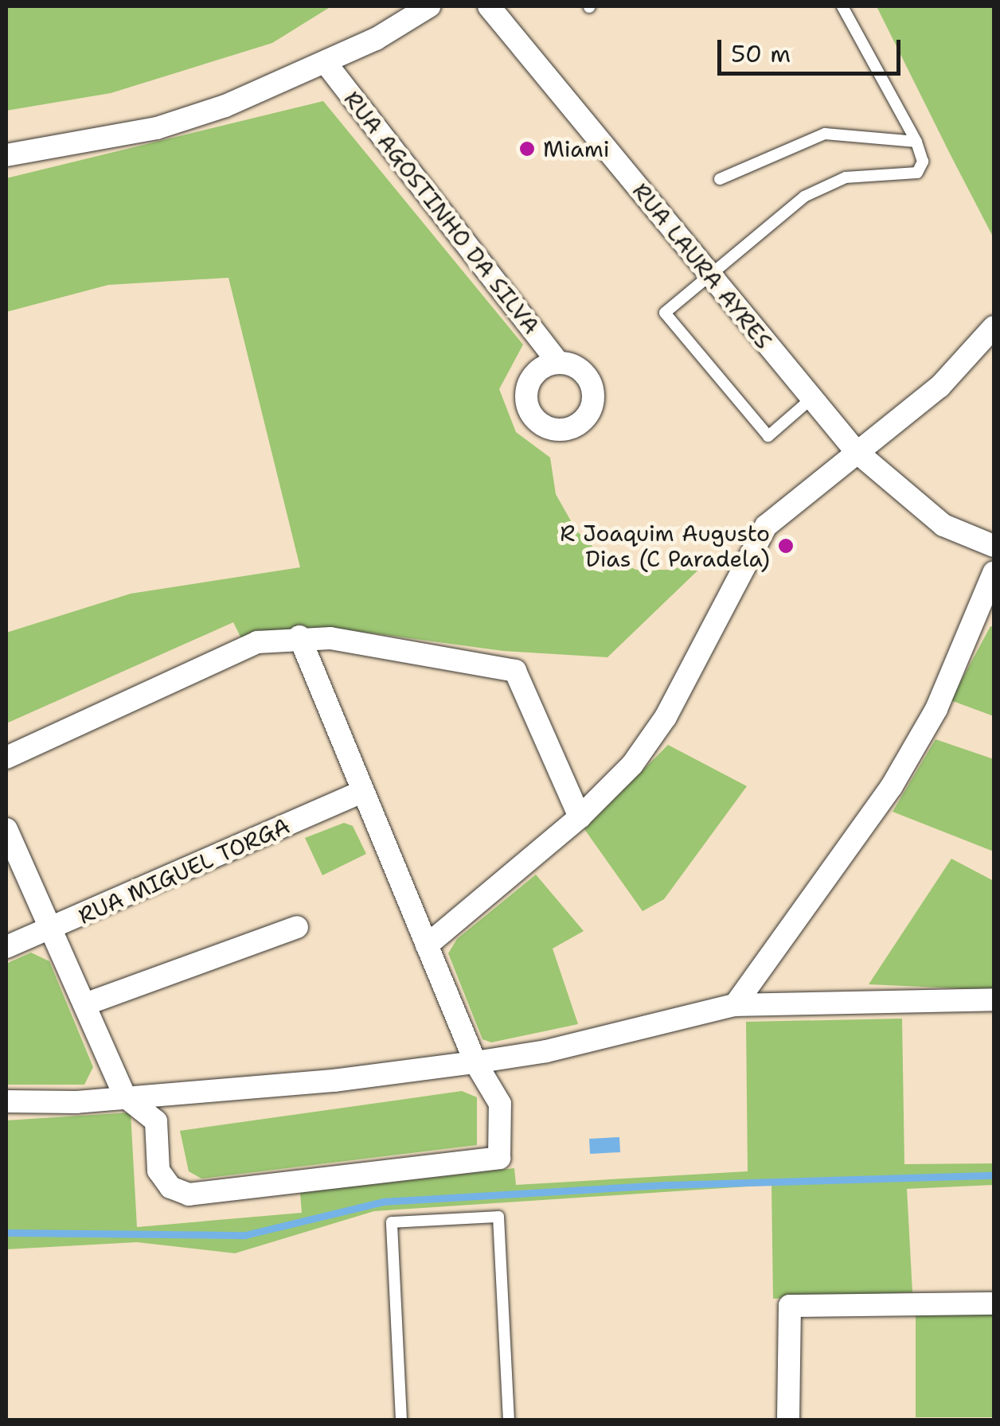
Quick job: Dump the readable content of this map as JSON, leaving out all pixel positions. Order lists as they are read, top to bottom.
{
  "streets": {
    "street": ["RUA AGOSTINHO DA SILVA", "RUA LAURA AYRES", "RUA MIGUEL TORGA"]
  },
  "places": ["Miami", "R Joaquim Augusto Dias (C Paradela)"],
  "scale_bar": "50 m"
}
